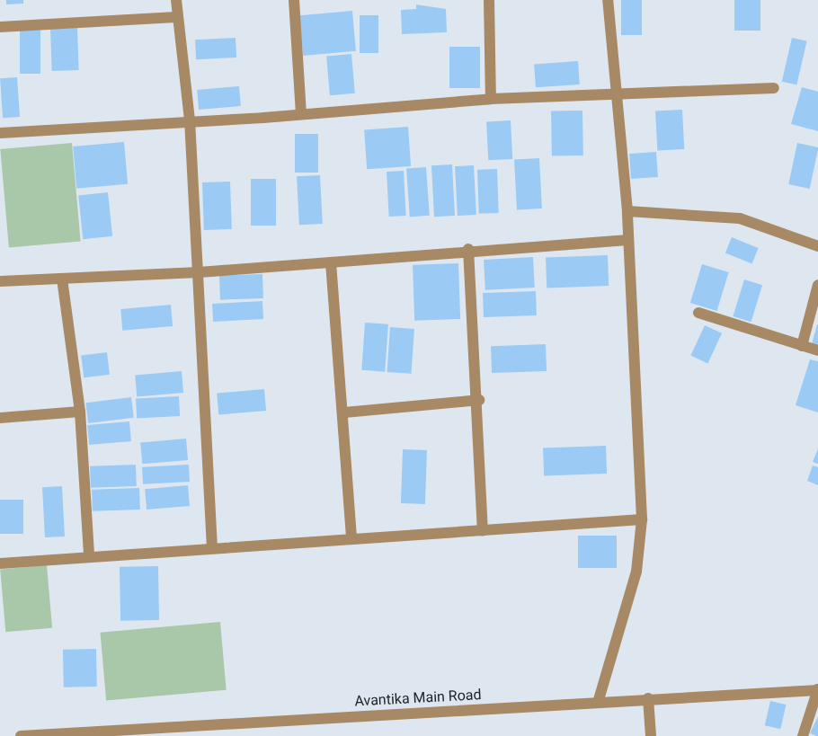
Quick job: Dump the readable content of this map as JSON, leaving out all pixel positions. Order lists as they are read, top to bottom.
{
  "streets": {
    "street": ["Avantika Main Road"]
  }
}
